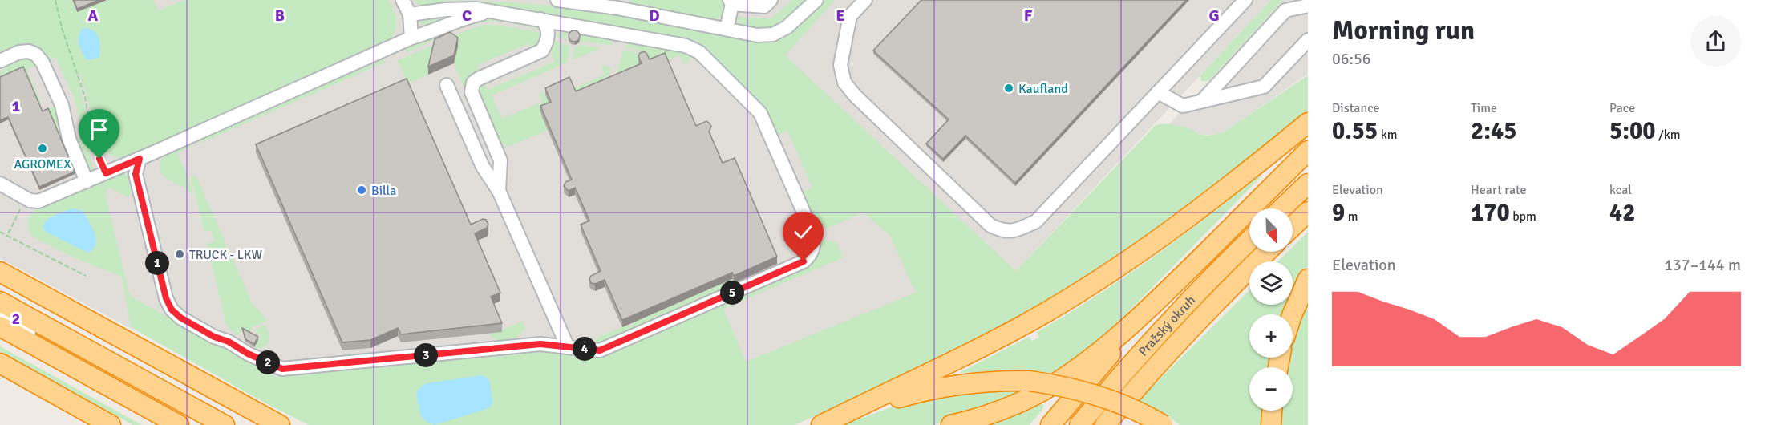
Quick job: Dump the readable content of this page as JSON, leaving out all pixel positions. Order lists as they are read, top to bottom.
{
  "streets": {
    "highway": ["Pražský okruh"]
  },
  "places": [
    "Kaufland",
    "AGROMEX",
    "Billa",
    "TRUCK - LKW"
  ],
  "north": "bottom right",
  "page": {
    "heading": ["Morning run", "06:56"],
    "stats": [
      ["Distance", "0.55 km"],
      ["Time", "2:45"],
      ["Pace", "5:00 /km"],
      ["Elevation", "9 m"],
      ["Heart rate", "170 bpm"],
      ["kcal", "42"]
    ],
    "map_buttons": ["+", "−"],
    "chart": ["Elevation", "137–144 m"],
    "pins": [
      "1",
      "5",
      "4",
      "3",
      "2"
    ]
  },
  "grid": {
    "columns": [
      "A",
      "B",
      "C",
      "D",
      "E",
      "F",
      "G"
    ],
    "rows": ["1", "2"]
  }
}
